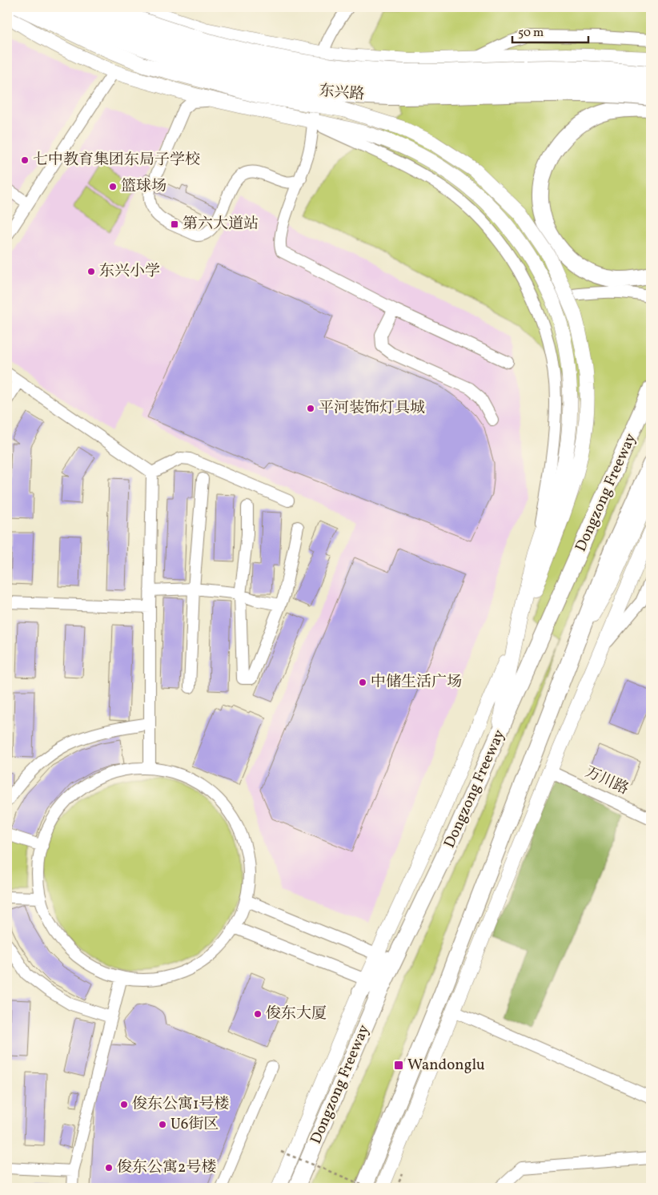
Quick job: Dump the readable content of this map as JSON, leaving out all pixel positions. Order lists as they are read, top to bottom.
{
  "streets": {
    "highway": ["东兴路", "Dongzong Freeway"],
    "street": ["万川路"]
  },
  "places": {
    "other": [
      "七中教育集团东局子学校",
      "篮球场",
      "东兴小学",
      "平河装饰灯具城",
      "中储生活广场",
      "俊东大厦",
      "俊东公寓1号楼",
      "U6街区",
      "俊东公寓2号楼"
    ],
    "transit": ["第六大道站", "Wandonglu"]
  },
  "scale_bar": "50 m"
}
